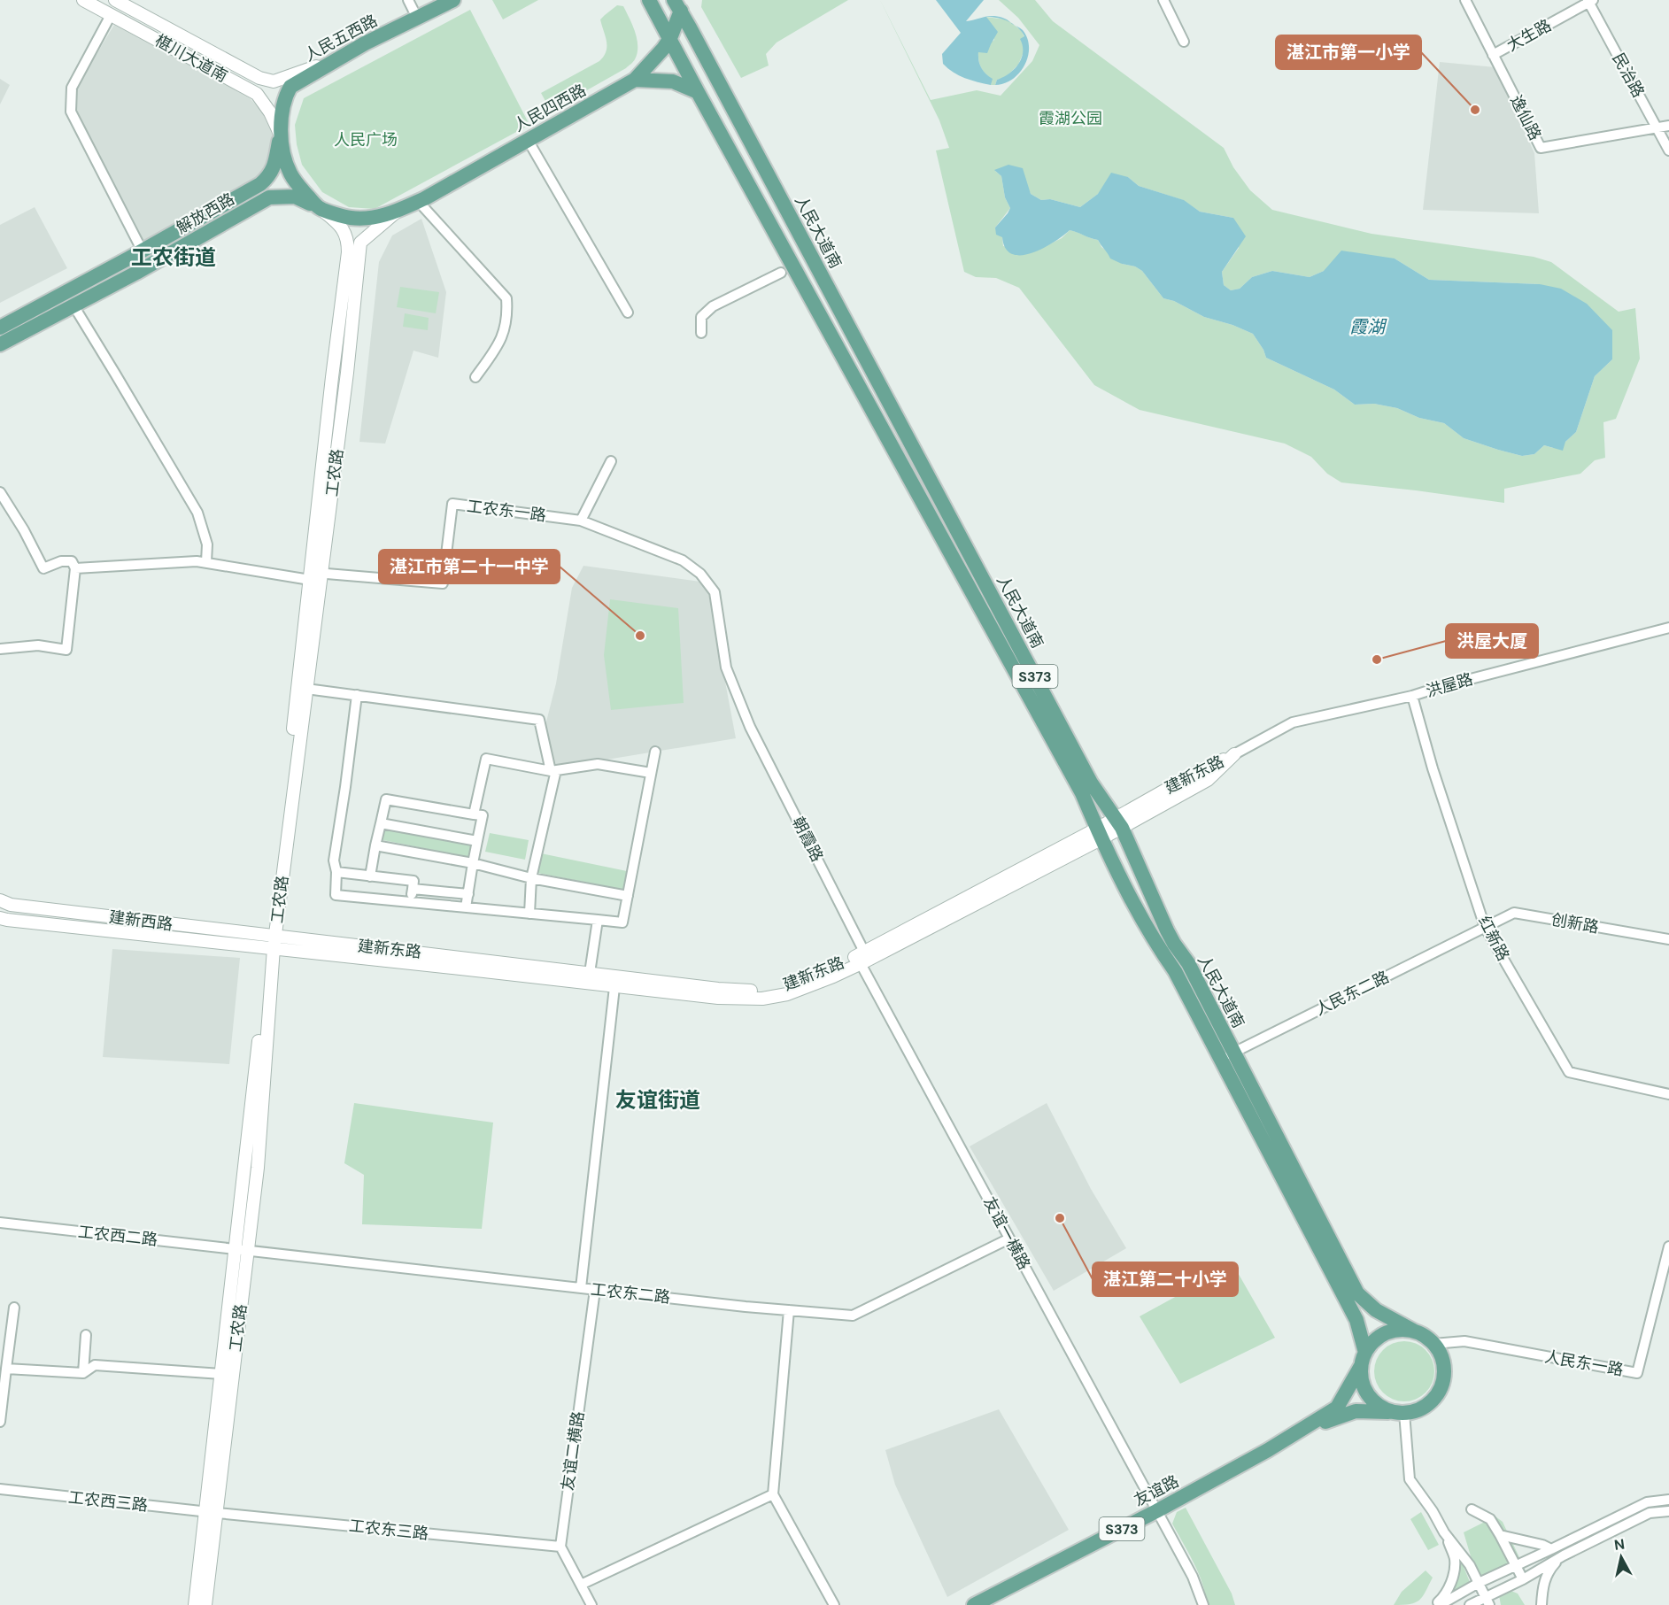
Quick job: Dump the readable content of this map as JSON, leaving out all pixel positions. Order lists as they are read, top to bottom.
{
  "streets": {
    "main road": [
      "人民五西路",
      "人民四西路",
      "解放西路",
      "人民大道南",
      "S373",
      "友谊路"
    ],
    "street": [
      "大生路",
      "椹川大道南",
      "民治路",
      "逸仙路",
      "工农路",
      "工农东一路",
      "洪屋路",
      "建新东路",
      "朝霞路",
      "建新西路",
      "创新路",
      "红新路",
      "人民东二路",
      "友谊一横路",
      "工农西二路",
      "工农东二路",
      "人民东一路",
      "友谊二横路",
      "工农西三路",
      "工农东三路"
    ]
  },
  "crossings": [
    ["大生路", "民治路"],
    ["大生路", "逸仙路"],
    ["人民五西路", "椹川大道南"],
    ["人民五西路", "解放西路"],
    ["椹川大道南", "解放西路"],
    ["民治路", "逸仙路"],
    ["人民四西路", "解放西路"],
    ["人民四西路", "人民大道南"],
    ["人民四西路", "工农路"],
    ["解放西路", "工农路"],
    ["人民大道南", "S373"],
    ["人民大道南", "建新东路"],
    ["人民大道南", "人民东二路"],
    ["人民大道南", "人民东一路"],
    ["人民大道南", "友谊路"],
    ["工农路", "工农东一路"],
    ["工农路", "建新东路"],
    ["工农路", "建新西路"],
    ["工农路", "工农西二路"],
    ["工农路", "工农东二路"],
    ["工农路", "工农西三路"],
    ["工农路", "工农东三路"],
    ["工农东一路", "朝霞路"],
    ["S373", "人民东一路"],
    ["S373", "友谊路"],
    ["洪屋路", "建新东路"],
    ["洪屋路", "红新路"],
    ["建新东路", "朝霞路"],
    ["建新东路", "建新西路"],
    ["建新东路", "友谊一横路"],
    ["朝霞路", "友谊一横路"],
    ["创新路", "红新路"],
    ["创新路", "人民东二路"],
    ["红新路", "人民东二路"],
    ["友谊一横路", "工农东二路"],
    ["友谊一横路", "友谊路"],
    ["工农西二路", "工农东二路"],
    ["工农东二路", "友谊二横路"],
    ["人民东一路", "友谊路"],
    ["友谊二横路", "工农东三路"],
    ["工农西三路", "工农东三路"]
  ],
  "districts": ["工农街道", "友谊街道"],
  "water": ["霞湖"],
  "parks": ["霞湖公园", "人民广场"],
  "places": [
    "湛江市第一小学",
    "湛江市第二十一中学",
    "洪屋大厦",
    "湛江第二十小学"
  ],
  "north": "top"
}
